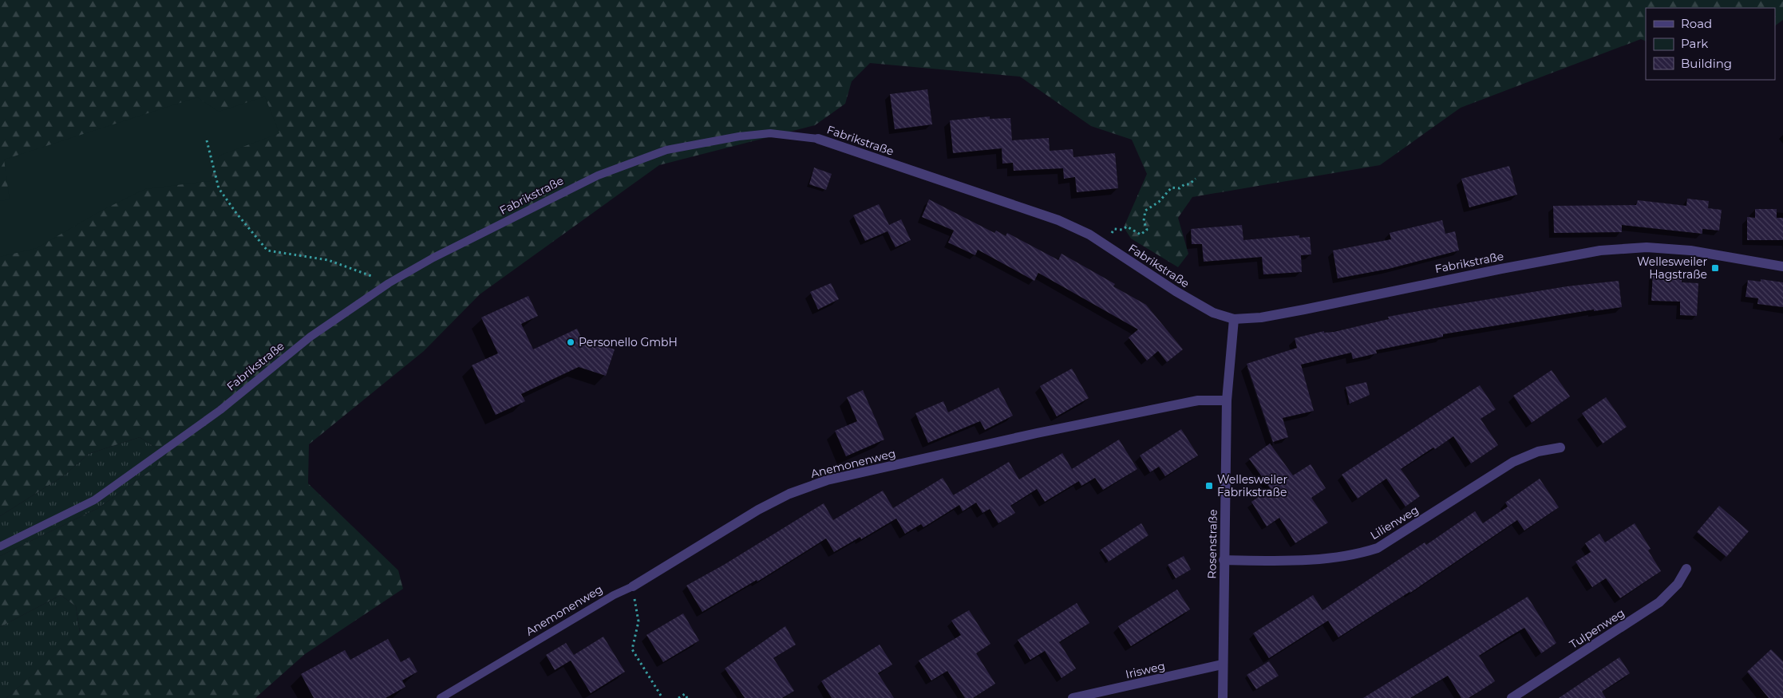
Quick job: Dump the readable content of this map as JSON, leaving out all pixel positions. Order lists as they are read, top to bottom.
{
  "streets": {
    "street": [
      "Fabrikstraße",
      "Anemonenweg",
      "Lilienweg",
      "Rosenstraße",
      "Tulpenweg",
      "Irisweg"
    ]
  },
  "crossings": [
    ["Fabrikstraße", "Rosenstraße"],
    ["Anemonenweg", "Rosenstraße"],
    ["Lilienweg", "Rosenstraße"],
    ["Rosenstraße", "Irisweg"]
  ],
  "places": {
    "transit": ["Wellesweiler Hagstraße", "Wellesweiler Fabrikstraße"],
    "other": ["Personello GmbH"]
  },
  "legend": ["Road", "Park", "Building"]
}
